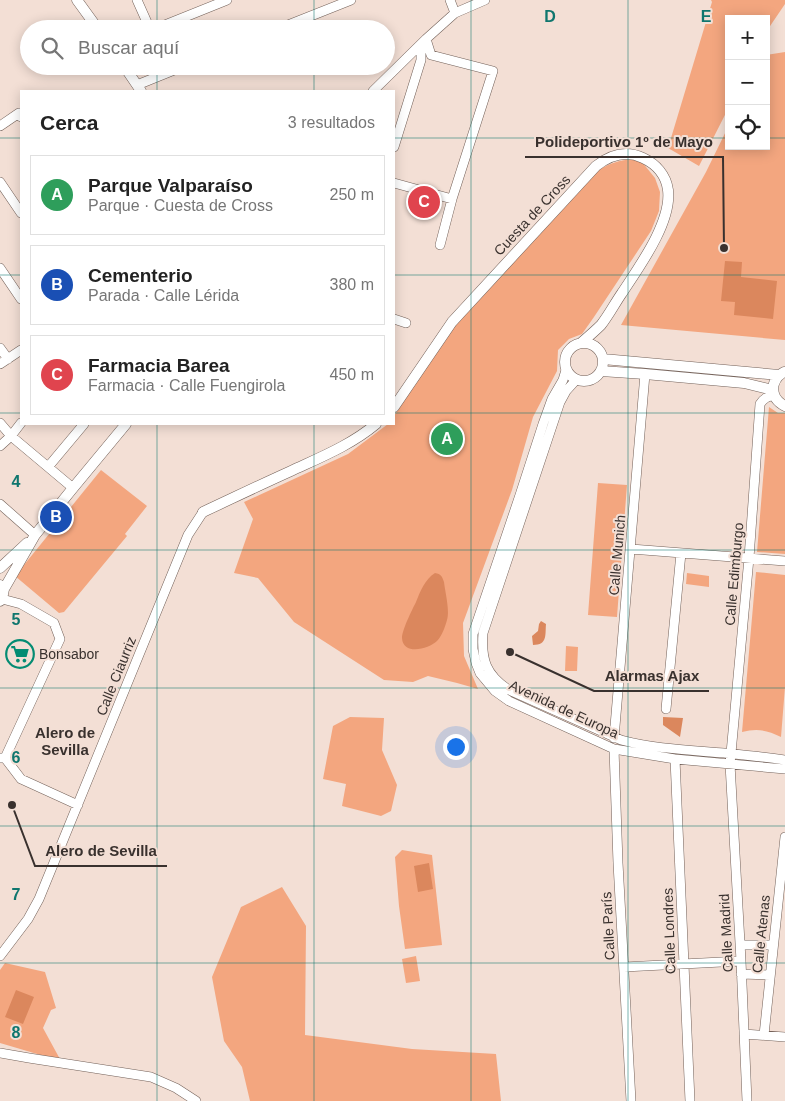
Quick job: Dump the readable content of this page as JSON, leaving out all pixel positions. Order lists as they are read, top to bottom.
{
  "streets": {
    "street": [
      "Cuesta de Cross",
      "Calle Munich",
      "Calle Edimburgo",
      "Calle Ciaurriz",
      "Avenida de Europa",
      "Calle París",
      "Calle Londres",
      "Calle Madrid",
      "Calle Atenas"
    ]
  },
  "crossings": [
    ["Cuesta de Cross", "Avenida de Europa"],
    ["Calle Munich", "Avenida de Europa"],
    ["Calle Edimburgo", "Avenida de Europa"],
    ["Calle Edimburgo", "Calle Madrid"],
    ["Avenida de Europa", "Calle París"],
    ["Avenida de Europa", "Calle Londres"],
    ["Avenida de Europa", "Calle Madrid"]
  ],
  "districts": ["Alero de Sevilla"],
  "places": {
    "other": ["Polideportivo 1º de Mayo", "Alarmas Ajax", "Alero de Sevilla"],
    "supermarket": ["Bonsabor"]
  },
  "page": {
    "map_buttons": ["+", "−"],
    "search": "Buscar aquí",
    "heading": ["Cerca", "3 resultados"],
    "list": [
      {
        "mark": "A",
        "name": "Parque Valparaíso",
        "note": "Parque · Cuesta de Cross",
        "value": "250 m"
      },
      {
        "mark": "B",
        "name": "Cementerio",
        "note": "Parada · Calle Lérida",
        "value": "380 m"
      },
      {
        "mark": "C",
        "name": "Farmacia Barea",
        "note": "Farmacia · Calle Fuengirola",
        "value": "450 m"
      }
    ],
    "pins": ["C", "A", "B"]
  },
  "grid": {
    "columns": ["D", "E"],
    "rows": [
      "4",
      "5",
      "6",
      "7",
      "8"
    ]
  }
}
